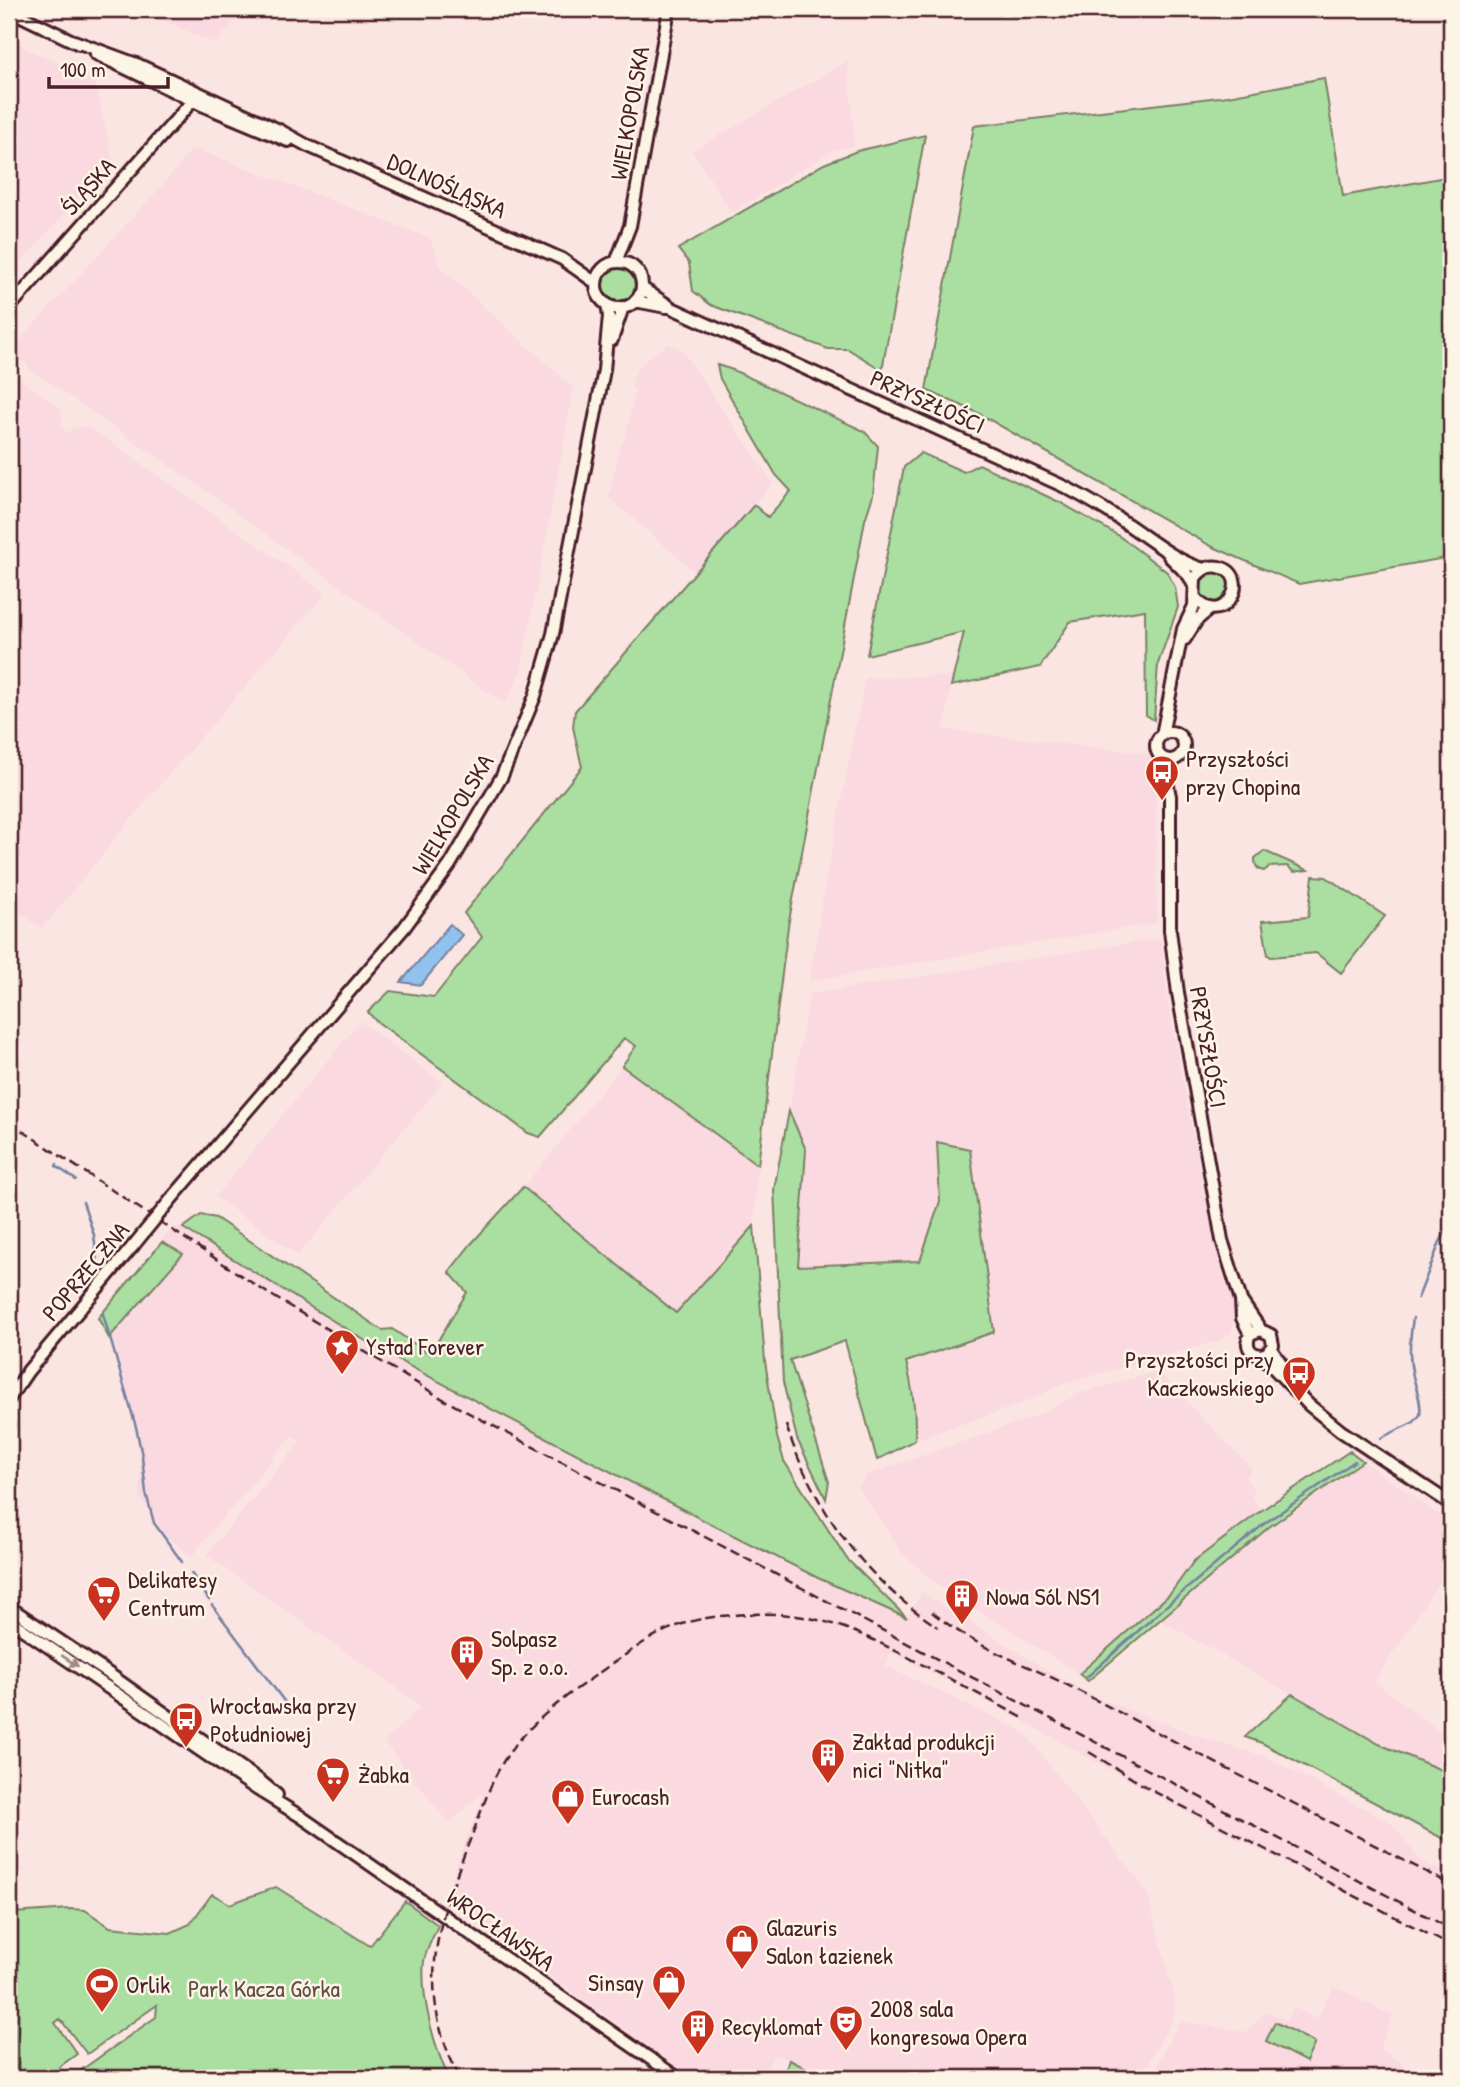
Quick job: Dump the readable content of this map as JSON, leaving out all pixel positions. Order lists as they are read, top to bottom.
{
  "streets": {
    "street": [
      "WIELKOPOLSKA",
      "DOLNOŚLĄSKA",
      "ŚLĄSKA",
      "PRZYSZŁOŚCI",
      "POPRZECZNA",
      "WROCŁAWSKA"
    ]
  },
  "crossings": [
    ["WIELKOPOLSKA", "DOLNOŚLĄSKA"],
    ["WIELKOPOLSKA", "PRZYSZŁOŚCI"],
    ["WIELKOPOLSKA", "POPRZECZNA"],
    ["DOLNOŚLĄSKA", "ŚLĄSKA"],
    ["DOLNOŚLĄSKA", "PRZYSZŁOŚCI"]
  ],
  "parks": ["Park Kacza Górka"],
  "places": {
    "bus stop": ["Przyszłości przy Chopina", "Przyszłości przy Kaczkowskiego", "Wrocławska przy Południowej"],
    "place": ["Ystad Forever"],
    "supermarket": ["Delikatesy Centrum", "Żabka"],
    "building": [
      "Nowa Sól NS1",
      "Solpasz Sp. z o.o.",
      "Zakład produkcji nici \"Nitka\"",
      "Recyklomat"
    ],
    "shop": ["Eurocash", "Glazuris Salon łazienek", "Sinsay"],
    "sports": ["Orlik"],
    "theatre": ["2008 sala kongresowa Opera"]
  },
  "scale_bar": "100 m"
}
